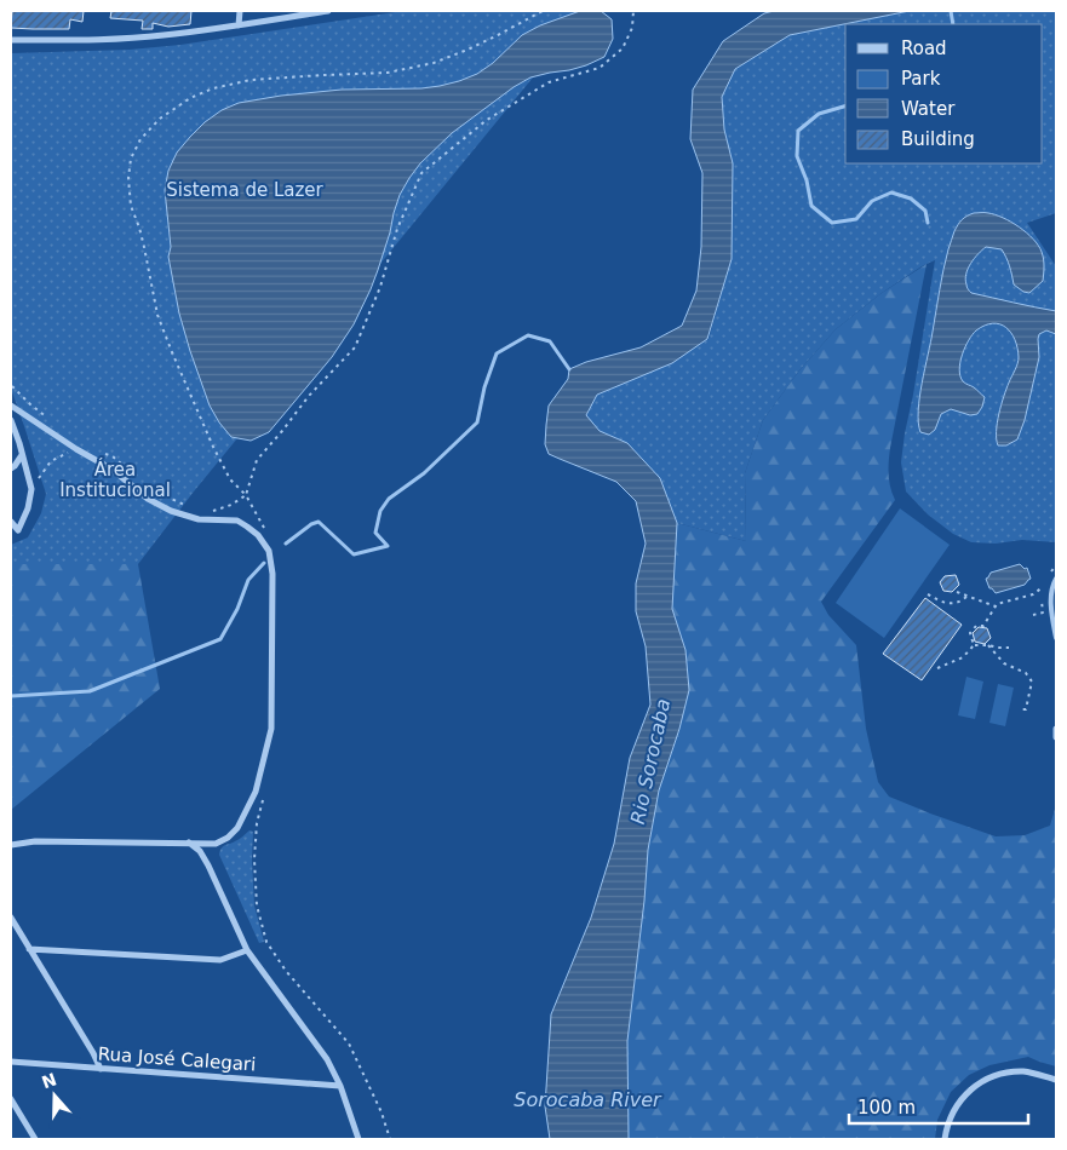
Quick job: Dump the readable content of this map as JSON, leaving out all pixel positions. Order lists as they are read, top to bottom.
{
  "streets": {
    "street": ["Rua José Calegari"]
  },
  "water": ["Rio Sorocaba", "Sorocaba River"],
  "parks": ["Sistema de Lazer", "Área Institucional"],
  "legend": [
    "Road",
    "Park",
    "Water",
    "Building"
  ],
  "scale_bar": "100 m",
  "north": "top"
}
